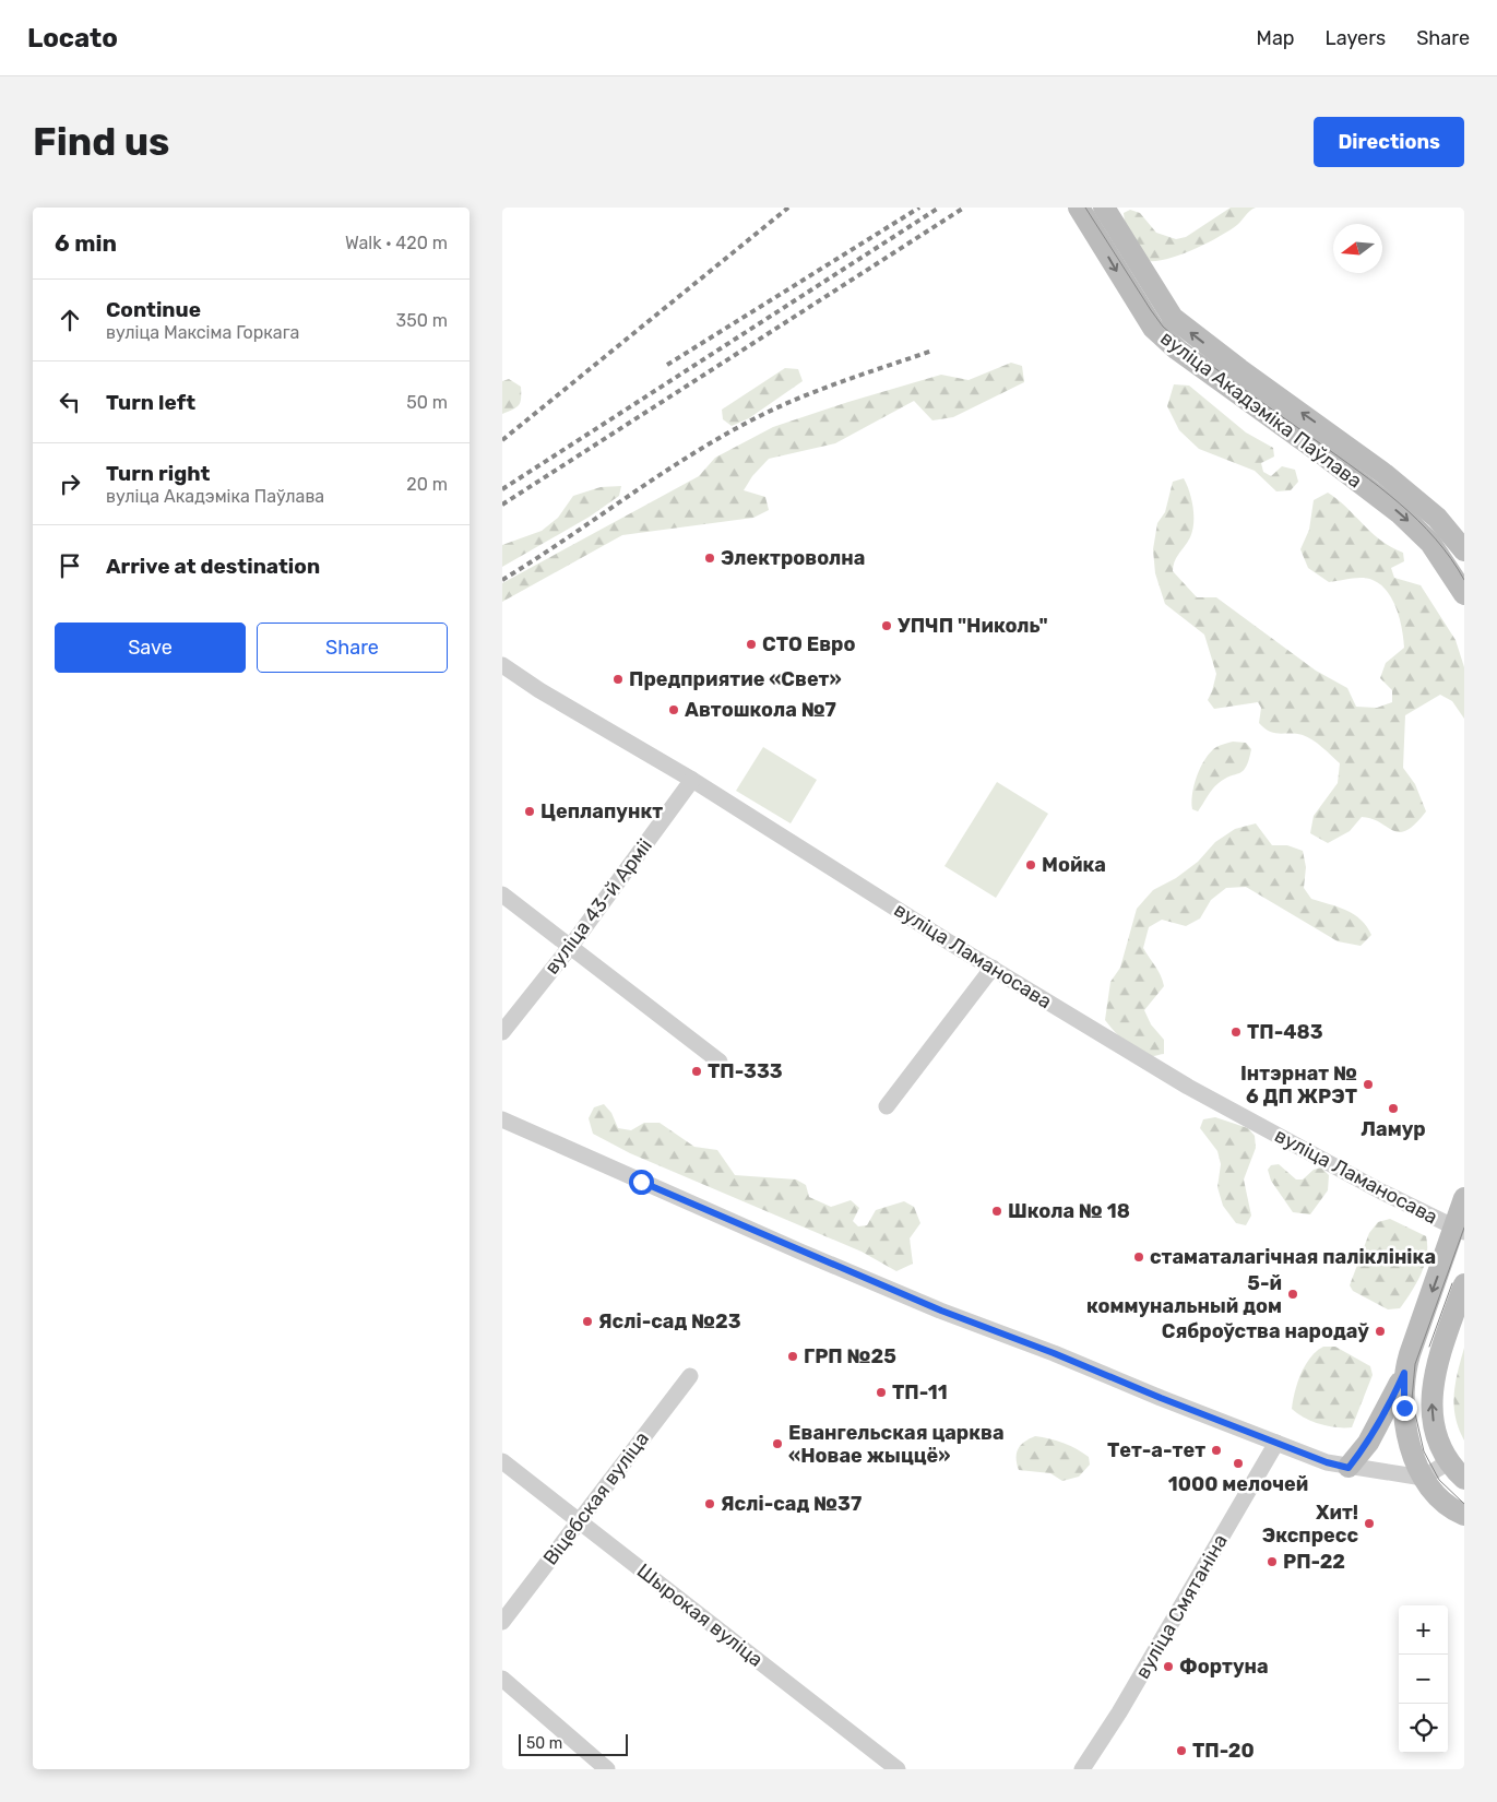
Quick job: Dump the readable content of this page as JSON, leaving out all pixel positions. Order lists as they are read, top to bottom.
{
  "streets": {
    "main road": ["вуліца Акадэміка Паўлава"],
    "street": [
      "вуліца 43-й Арміі",
      "вуліца Ламаносава",
      "Віцебская вуліца",
      "вуліца Смятаніна",
      "Шырокая вуліца"
    ]
  },
  "crossings": [
    ["вуліца 43-й Арміі", "вуліца Ламаносава"],
    ["Віцебская вуліца", "Шырокая вуліца"]
  ],
  "places": [
    "Электроволна",
    "УПЧП \"Николь\"",
    "СТО Евро",
    "Предприятие «Свет»",
    "Автошкола №7",
    "Цеплапункт",
    "Мойка",
    "ТП-483",
    "ТП-333",
    "Інтэрнат № 6 ДП ЖРЭТ",
    "Ламур",
    "Школа № 18",
    "стаматалагічная паліклініка",
    "5-й коммунальный дом",
    "Яслі-сад №23",
    "Сяброўства народаў",
    "ГРП №25",
    "ТП-11",
    "Евангельская царква «Новае жыццё»",
    "Тет-а-тет",
    "1000 мелочей",
    "Яслі-сад №37",
    "Хит! Экспресс",
    "РП-22",
    "Фортуна",
    "ТП-20"
  ],
  "scale_bar": "50 m",
  "north": "left",
  "page": {
    "header": "Locato",
    "nav": ["Map", "Layers", "Share"],
    "buttons": [
      "Directions",
      ["Save", "Share"]
    ],
    "title": "Find us",
    "heading": ["6 min", "Walk · 420 m"],
    "list": [
      ["Continue", "вуліца Максіма Горкага", "350 m"],
      ["Turn left", "50 m"],
      ["Turn right", "вуліца Акадэміка Паўлава", "20 m"],
      "Arrive at destination"
    ],
    "map_buttons": ["+", "−"],
    "scale": "50 m"
  }
}
